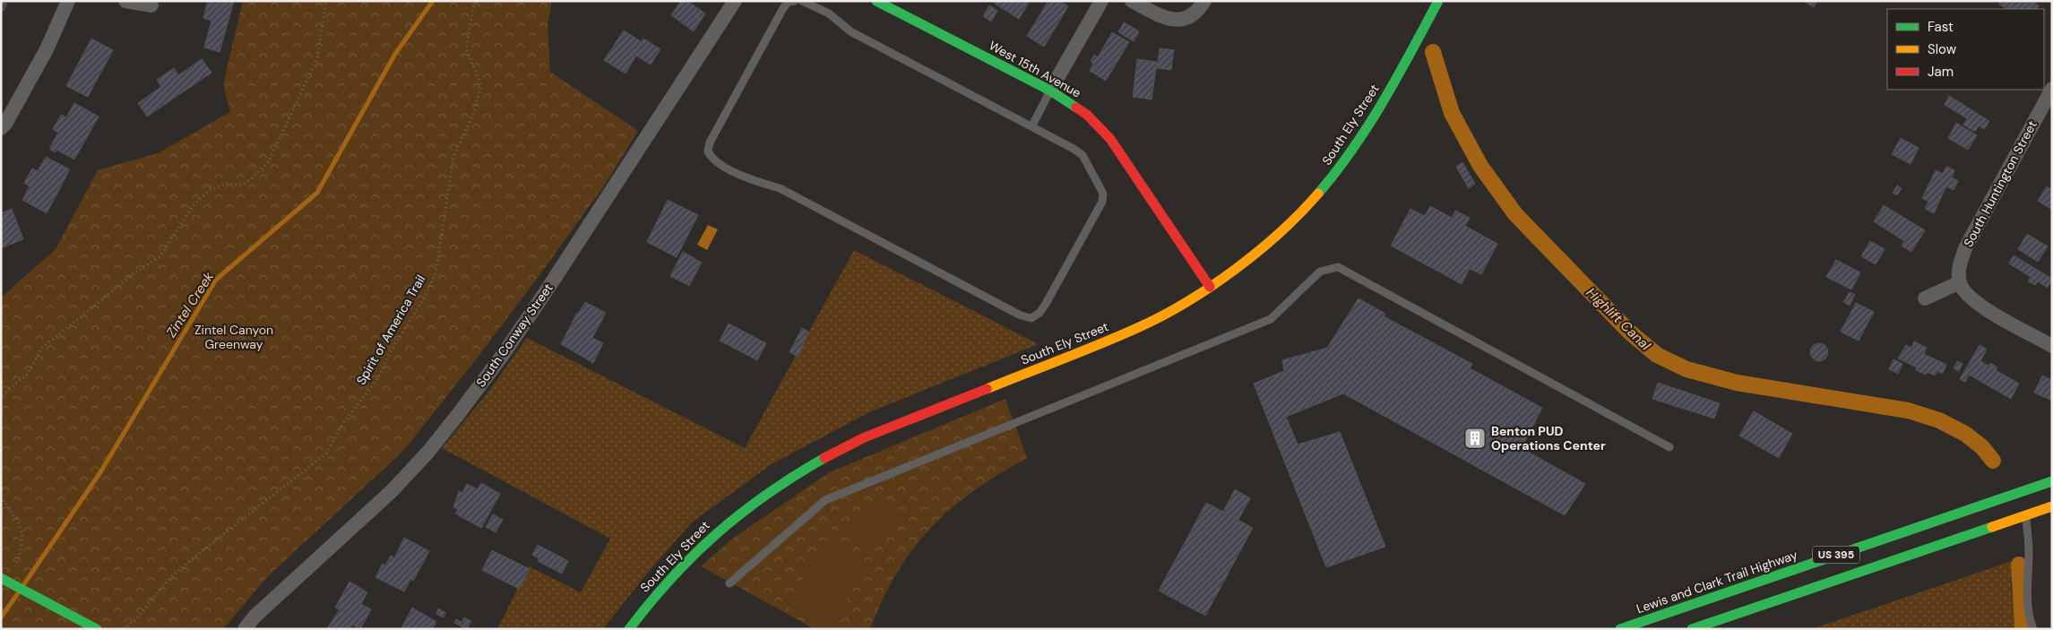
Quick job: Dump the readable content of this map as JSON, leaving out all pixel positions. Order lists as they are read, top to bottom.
{
  "streets": {
    "main road": [
      "West 15th Avenue",
      "South Ely Street",
      "US 395",
      "Lewis and Clark Trail Highway"
    ],
    "street": ["South Huntington Street", "South Conway Street"],
    "path": ["Spirit of America Trail"]
  },
  "crossings": [
    ["West 15th Avenue", "South Ely Street"]
  ],
  "water": ["Zintel Creek", "Highlift Canal"],
  "parks": ["Zintel Canyon Greenway"],
  "places": {
    "building": ["Benton PUD Operations Center"]
  },
  "legend": ["Fast", "Slow", "Jam"]
}
